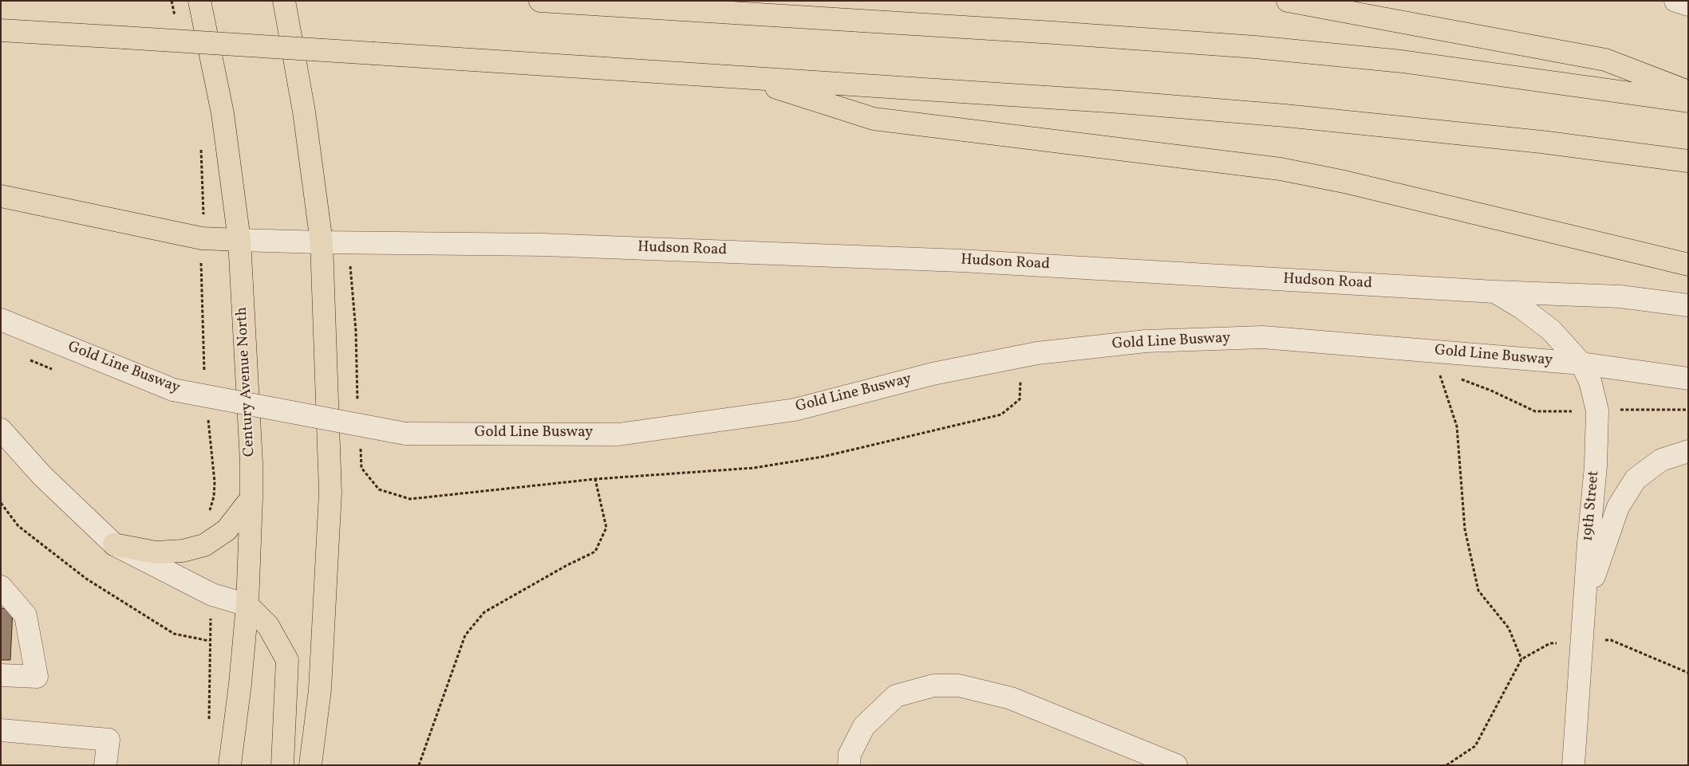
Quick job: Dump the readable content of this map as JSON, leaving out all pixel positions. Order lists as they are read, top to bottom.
{
  "streets": {
    "main road": ["Century Avenue North"],
    "street": ["Hudson Road", "Gold Line Busway", "19th Street"]
  },
  "crossings": [
    ["Hudson Road", "Century Avenue North"],
    ["Hudson Road", "19th Street"],
    ["Gold Line Busway", "19th Street"]
  ]
}
